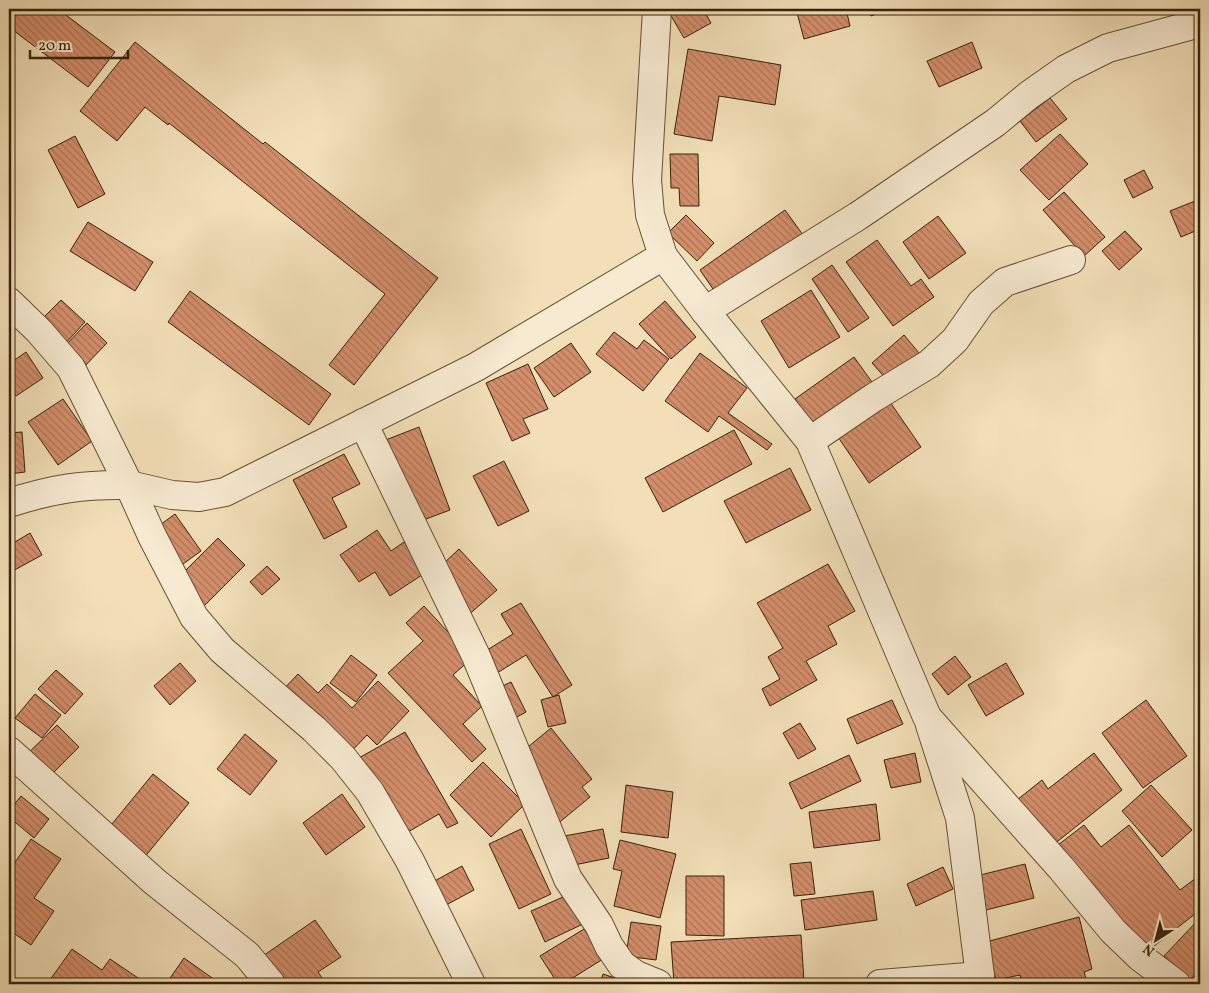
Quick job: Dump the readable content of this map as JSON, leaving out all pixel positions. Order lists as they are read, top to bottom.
{
  "scale_bar": "20 m",
  "north": "bottom left"
}
